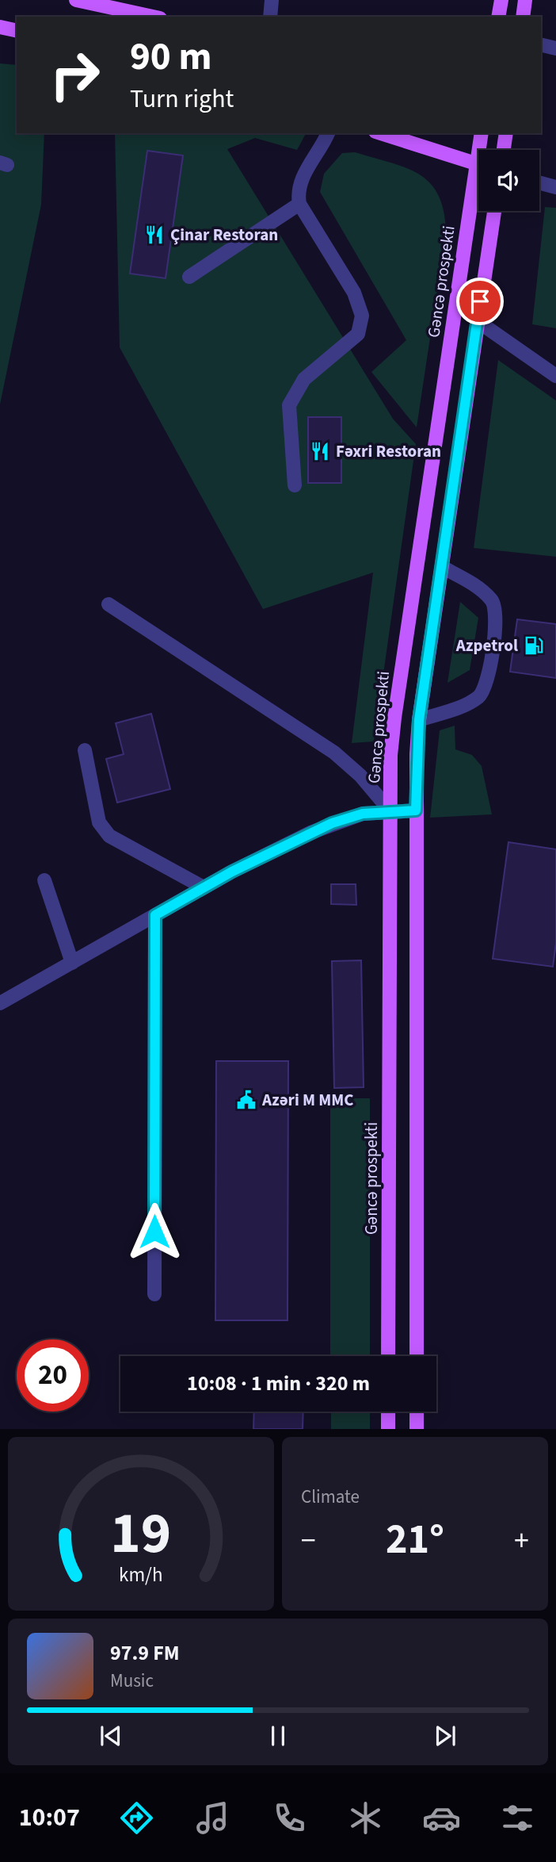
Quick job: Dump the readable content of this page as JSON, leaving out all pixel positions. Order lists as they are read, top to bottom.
{
  "streets": {
    "main road": ["Gəncə prospekti"]
  },
  "places": {
    "restaurant": ["Çinar Restoran", "Fəxri Restoran"],
    "fuel station": ["Azpetrol"],
    "public building": ["Azəri M MMC"]
  },
  "page": {
    "turn": ["90 m", "Turn right"],
    "limit": "20",
    "trip": "10:08 · 1 min · 320 m",
    "tile": "Climate",
    "heat": ["−", "21°", "+"],
    "song": ["97.9 FM", "Music"],
    "tabs": "10:07",
    "gauge": ["19", "km/h"]
  }
}
